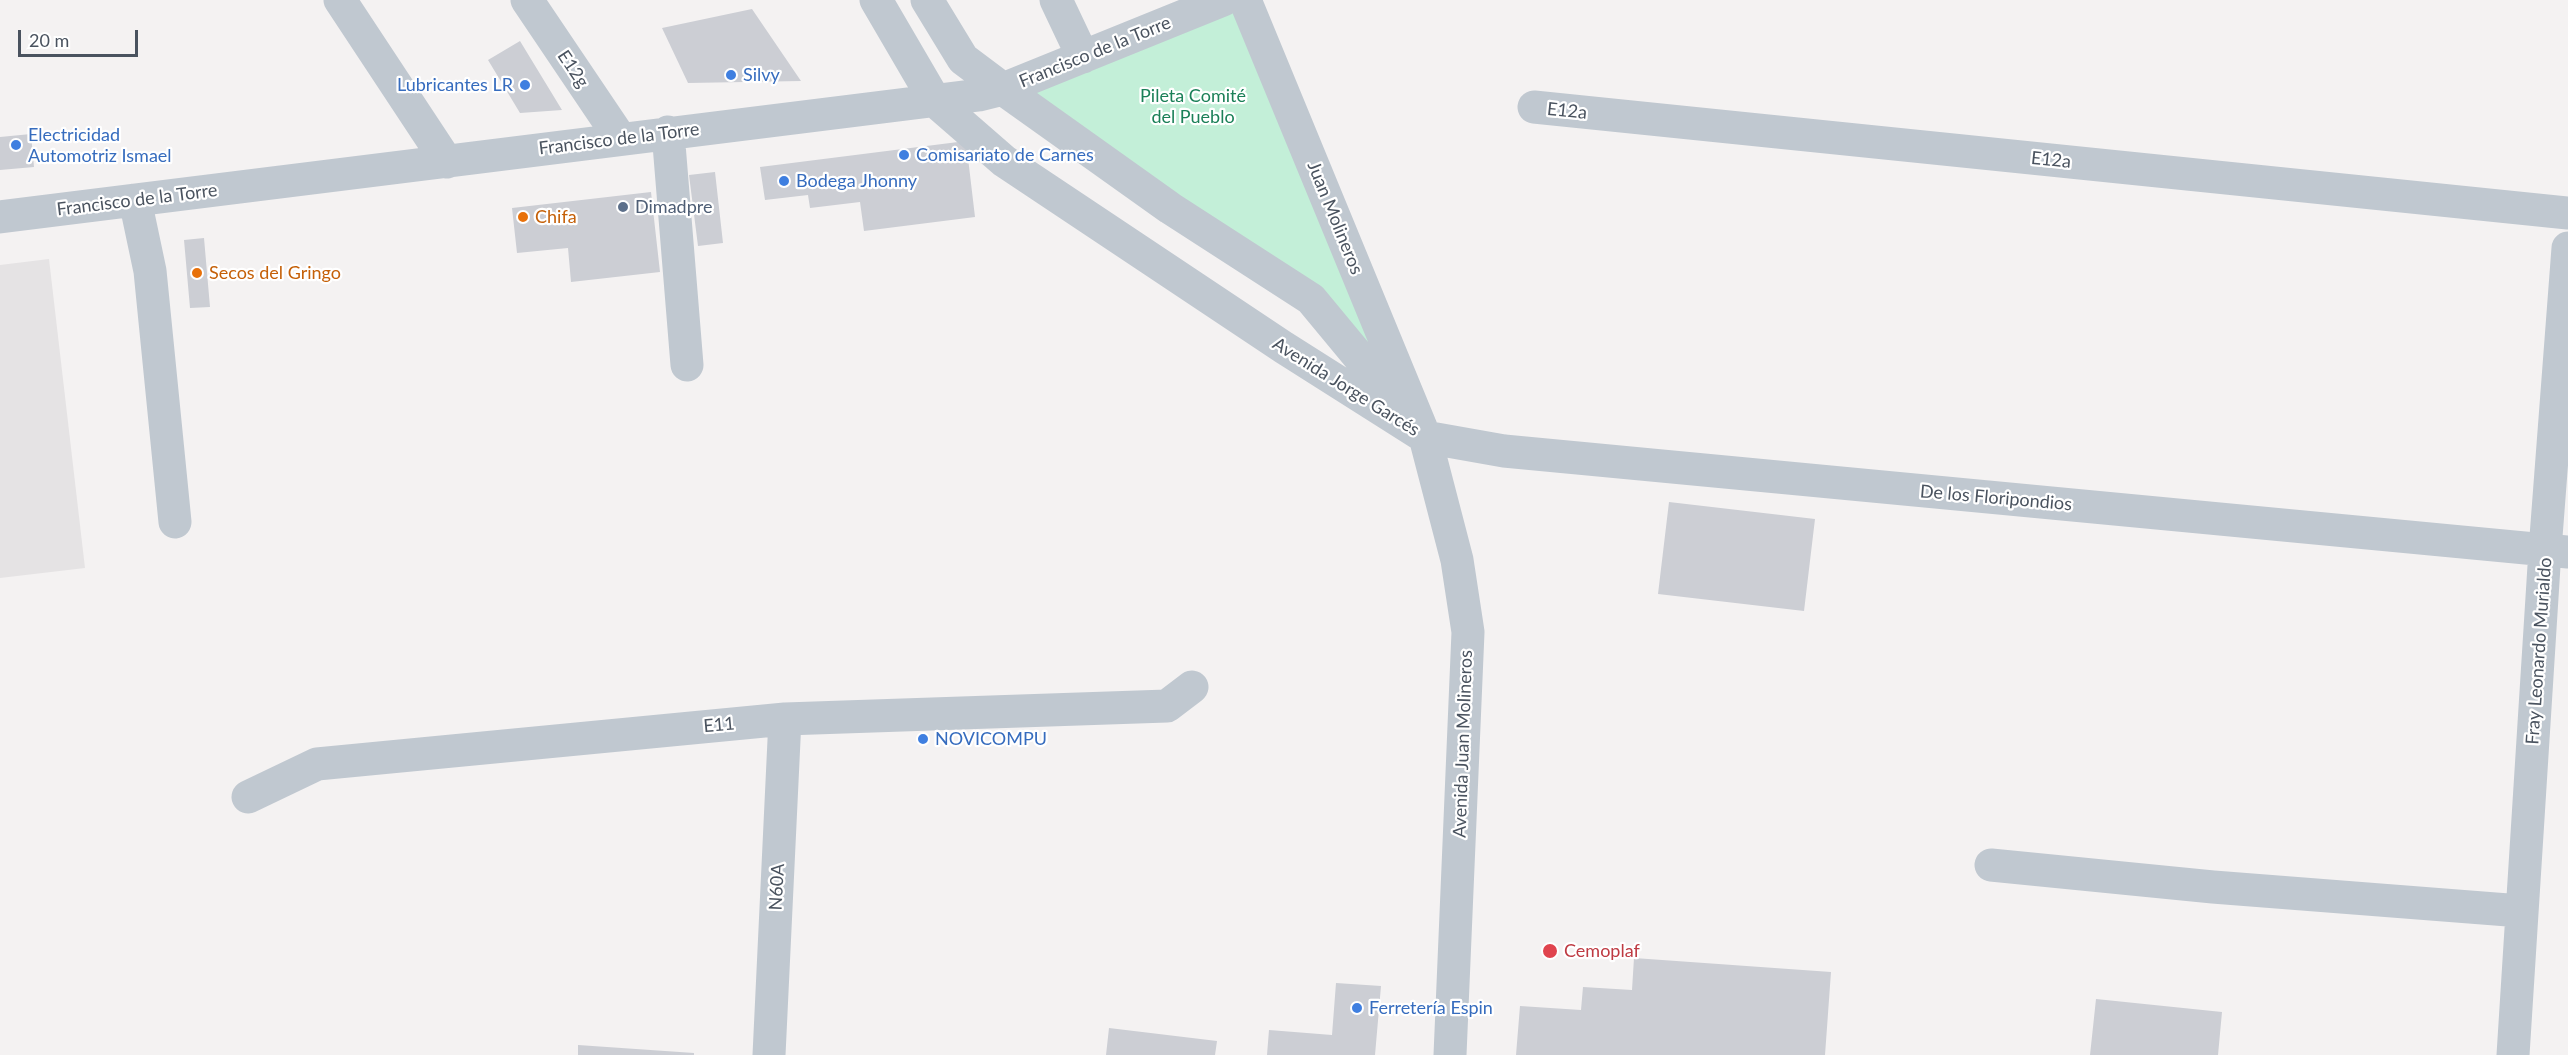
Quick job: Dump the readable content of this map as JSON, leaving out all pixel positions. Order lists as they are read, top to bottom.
{
  "streets": {
    "street": [
      "Francisco de la Torre",
      "E12g",
      "E12a",
      "Juan Molineros",
      "Avenida Jorge Garcés",
      "De los Floripondios",
      "Fray Leonardo Murialdo",
      "E11",
      "Avenida Juan Molineros",
      "N60A"
    ]
  },
  "crossings": [
    ["Francisco de la Torre", "E12g"],
    ["Francisco de la Torre", "Avenida Jorge Garcés"],
    ["Juan Molineros", "Avenida Jorge Garcés"],
    ["Juan Molineros", "De los Floripondios"],
    ["Juan Molineros", "Avenida Juan Molineros"],
    ["Avenida Jorge Garcés", "De los Floripondios"],
    ["Avenida Jorge Garcés", "Avenida Juan Molineros"],
    ["De los Floripondios", "Fray Leonardo Murialdo"],
    ["De los Floripondios", "Avenida Juan Molineros"],
    ["E11", "N60A"]
  ],
  "parks": ["Pileta Comité del Pueblo"],
  "places": [
    "Silvy",
    "Lubricantes LR",
    "Electricidad Automotriz Ismael",
    "Comisariato de Carnes",
    "Bodega Jhonny",
    "Dimadpre",
    "Chifa",
    "Secos del Gringo",
    "NOVICOMPU",
    "Cemoplaf",
    "Ferretería Espin"
  ],
  "scale_bar": "20 m"
}
